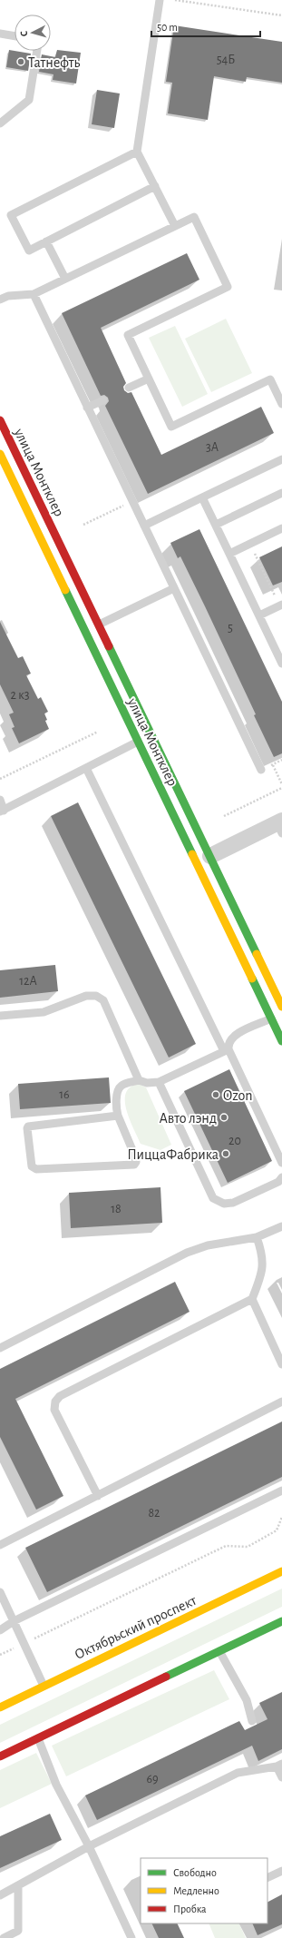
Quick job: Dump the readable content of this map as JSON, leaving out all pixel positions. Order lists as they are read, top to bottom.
{
  "streets": {
    "street": ["улица Монтклер", "Октябрьский проспект"]
  },
  "places": [
    "Татнефть",
    "Ozon",
    "Авто лэнд",
    "ПиццаФабрика"
  ],
  "house_numbers": [
    "54Б",
    "3А",
    "5",
    "2 к3",
    "12А",
    "16",
    "20",
    "18",
    "82",
    "69"
  ],
  "legend": ["Свободно", "Медленно", "Пробка"],
  "scale_bar": "50 m",
  "north": "left"
}
